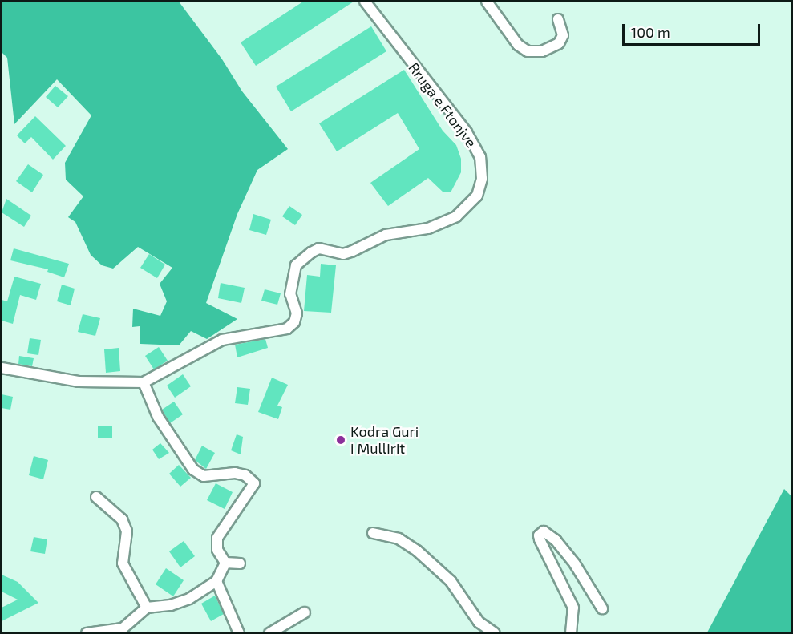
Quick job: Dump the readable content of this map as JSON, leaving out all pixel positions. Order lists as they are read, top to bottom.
{
  "streets": {
    "street": ["Rruga e Ftonjve"]
  },
  "places": ["Kodra Guri i Mullirit"],
  "scale_bar": "100 m"
}
